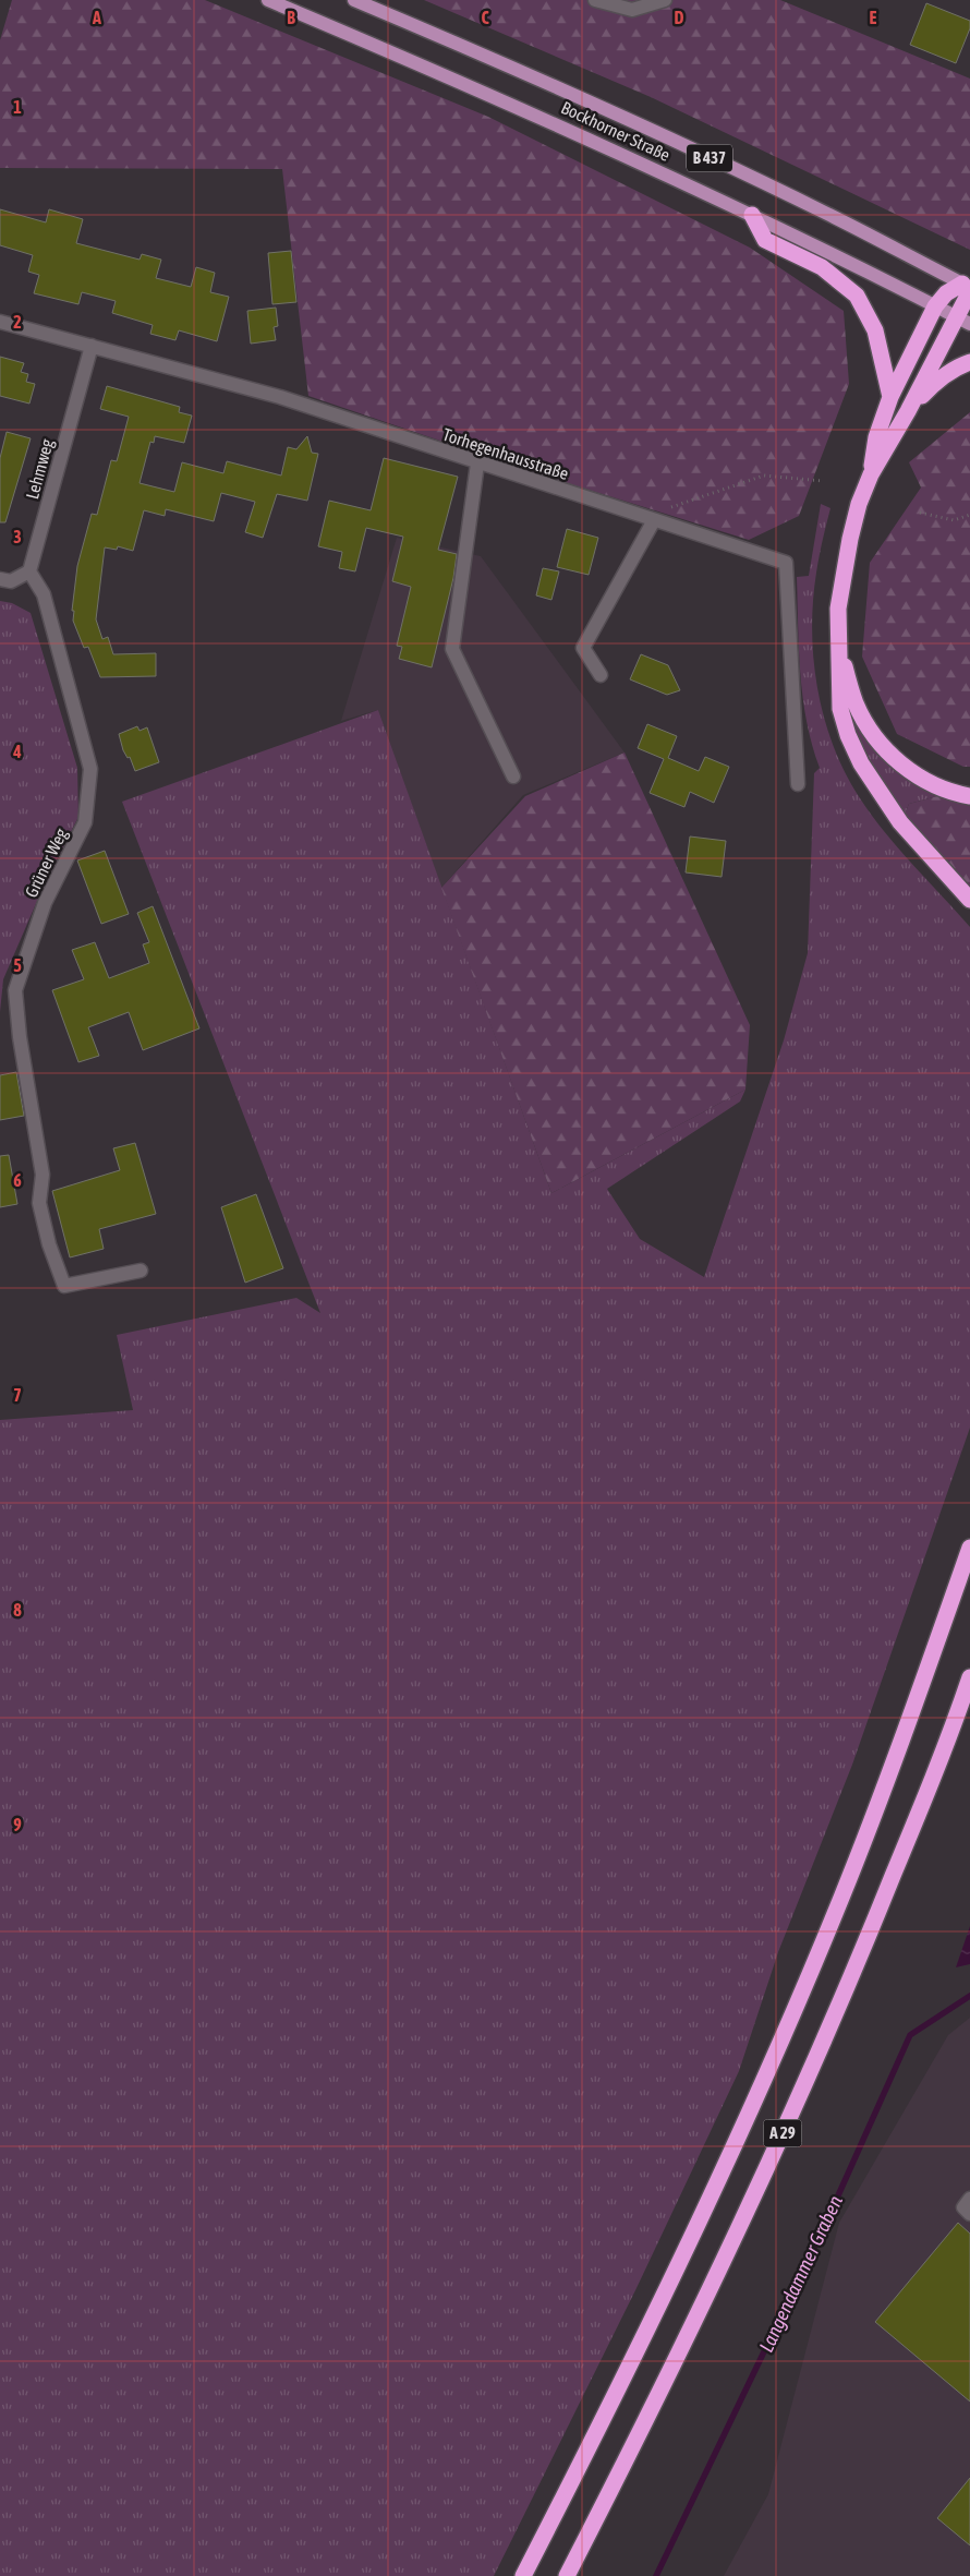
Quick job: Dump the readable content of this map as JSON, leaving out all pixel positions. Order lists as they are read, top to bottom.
{
  "streets": {
    "highway": ["A 29"],
    "main road": ["Bockhorner Straße", "B 437"],
    "street": ["Torhegenhausstraße", "Lehmweg", "Grüner Weg"]
  },
  "crossings": [
    ["Torhegenhausstraße", "Lehmweg"],
    ["Lehmweg", "Grüner Weg"]
  ],
  "water": ["Langendammer Graben"],
  "grid": {
    "columns": [
      "A",
      "B",
      "C",
      "D",
      "E"
    ],
    "rows": [
      "1",
      "2",
      "3",
      "4",
      "5",
      "6",
      "7",
      "8",
      "9"
    ]
  }
}
